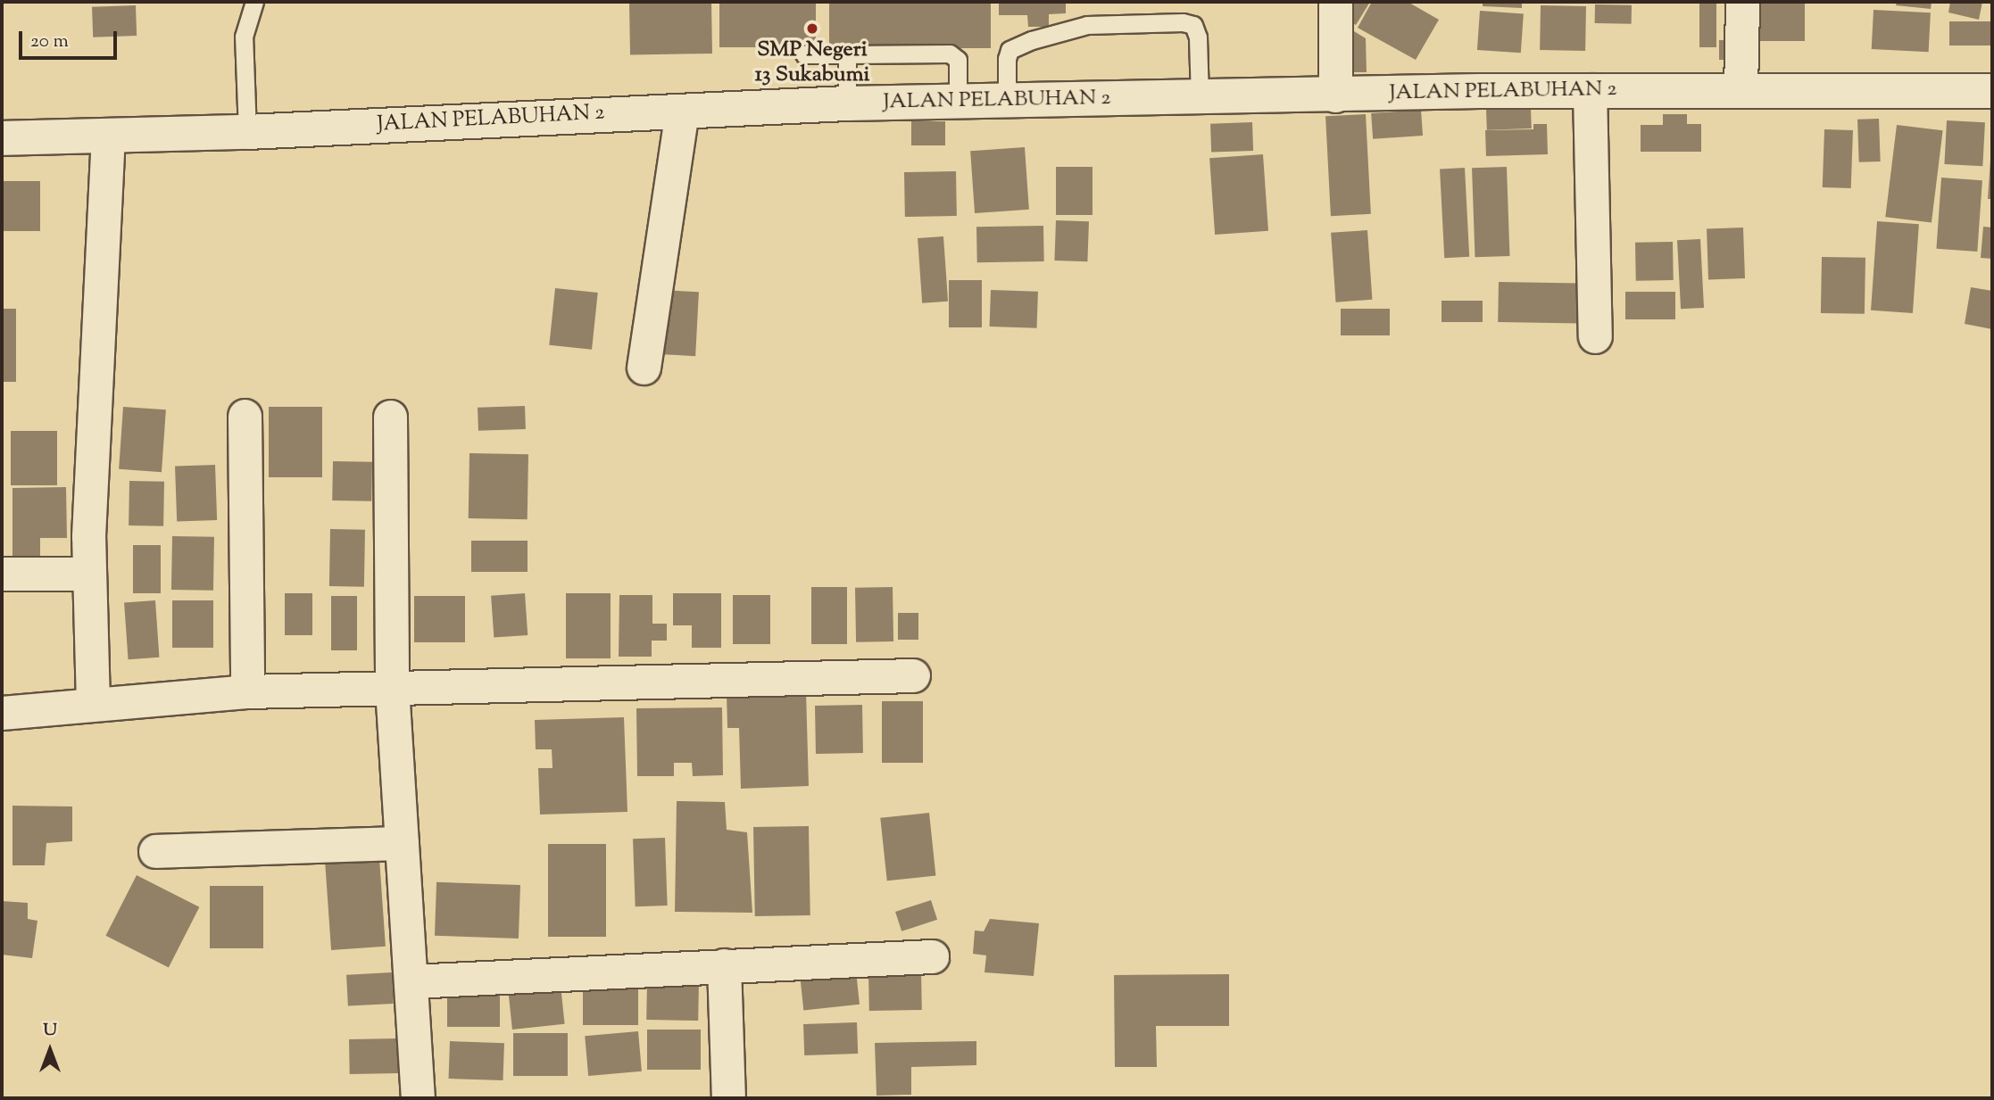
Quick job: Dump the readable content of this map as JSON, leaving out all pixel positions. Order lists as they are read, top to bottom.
{
  "streets": {
    "main road": ["JALAN PELABUHAN 2"]
  },
  "places": ["SMP Negeri 13 Sukabumi"],
  "scale_bar": "20 m",
  "north": "top"
}
